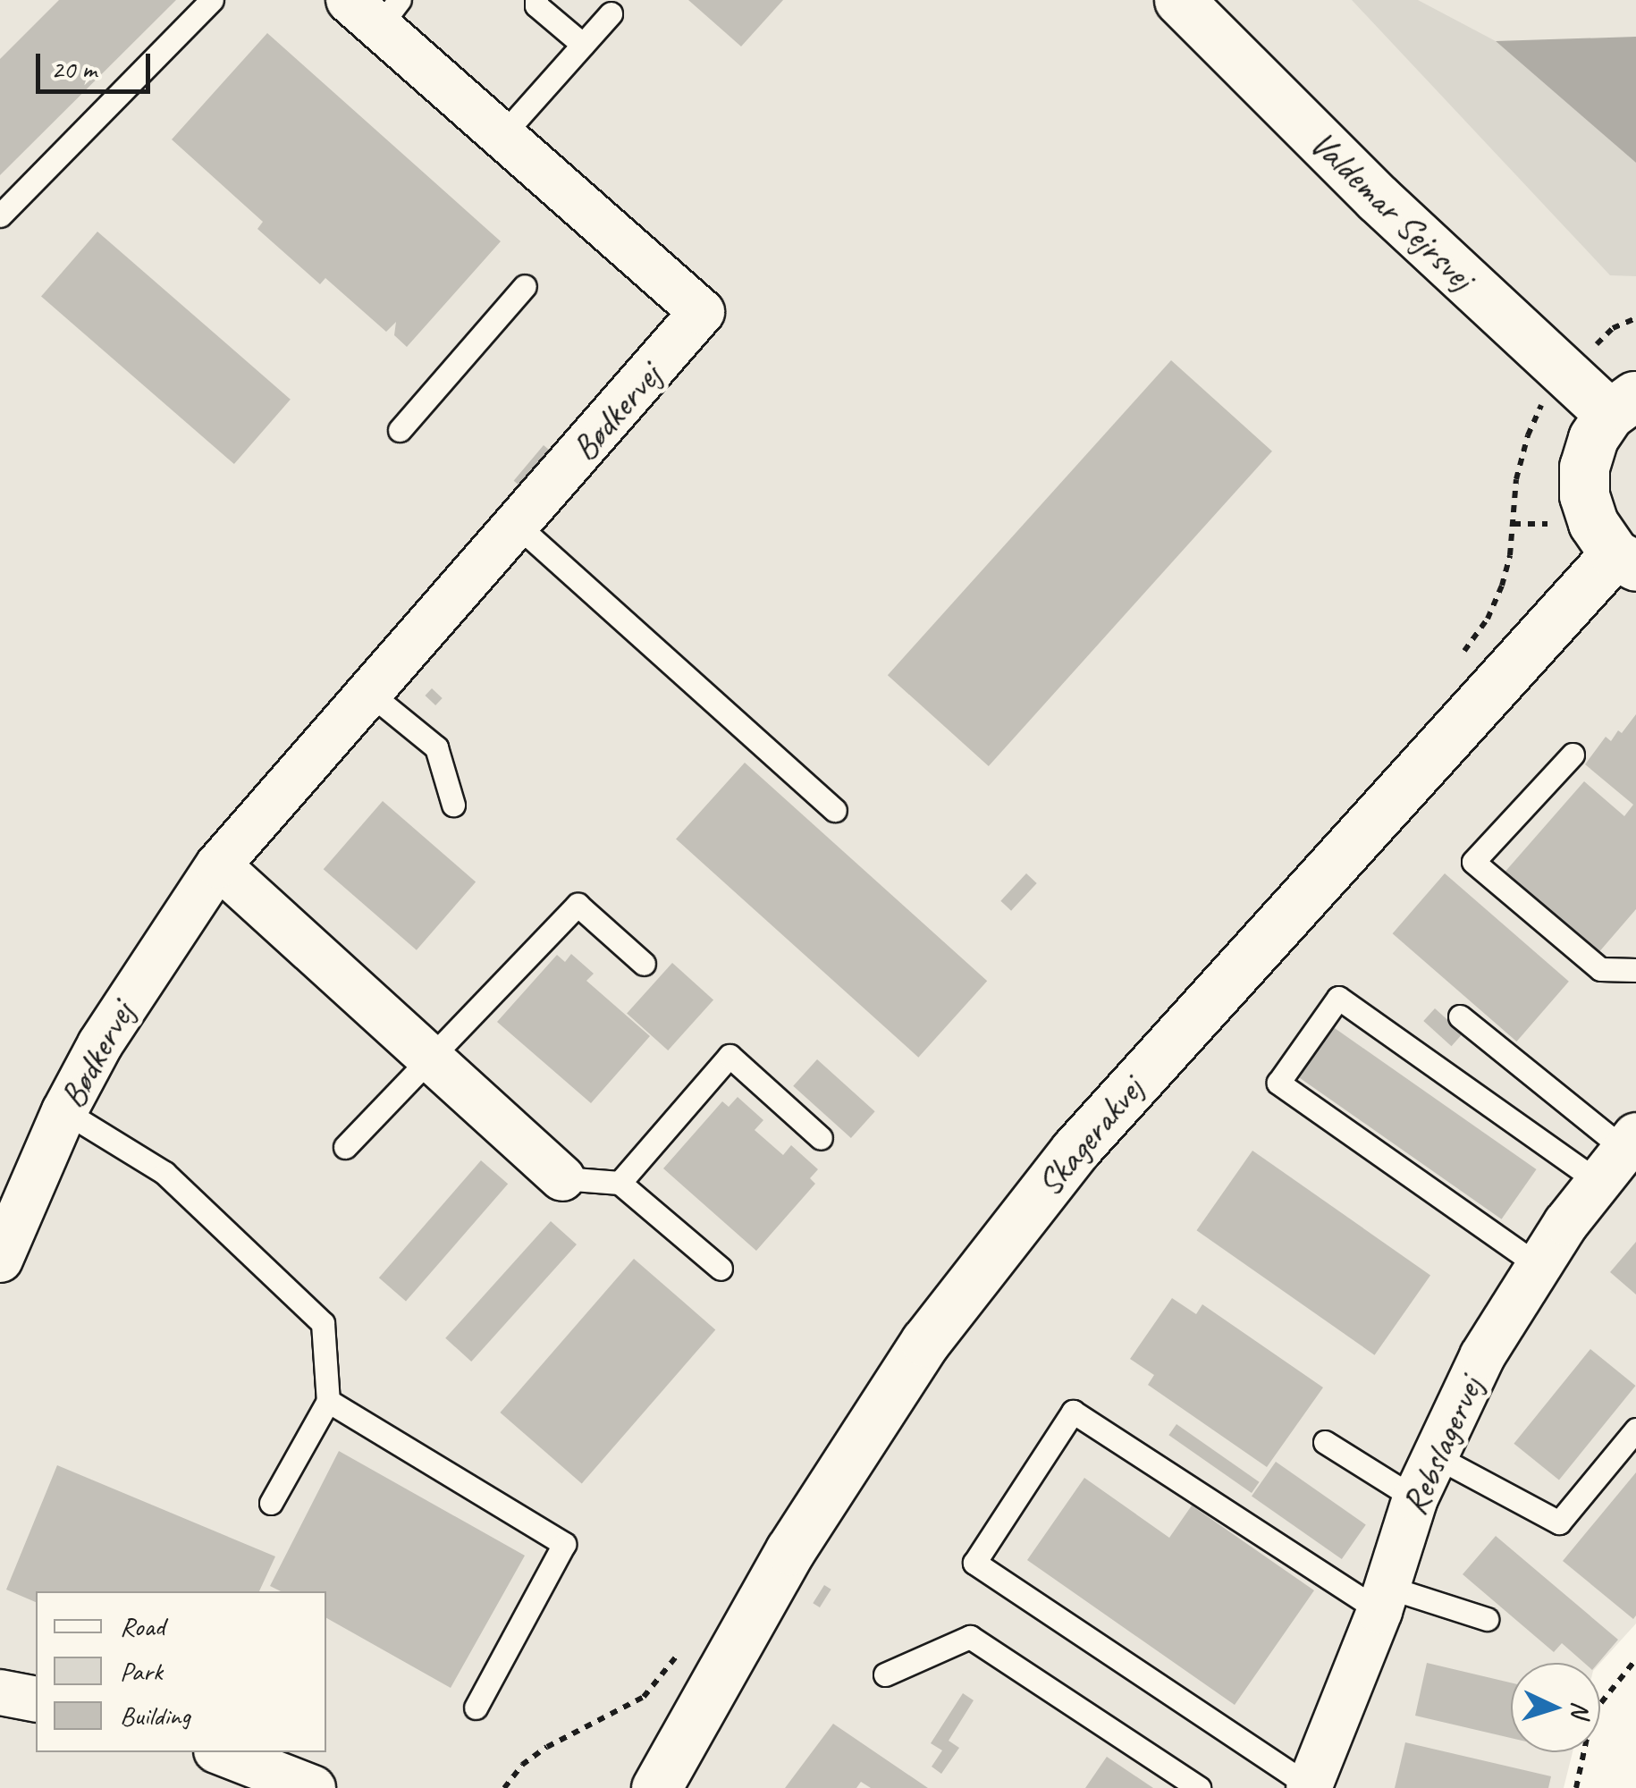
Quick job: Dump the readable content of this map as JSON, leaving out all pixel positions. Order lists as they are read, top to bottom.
{
  "streets": {
    "street": [
      "Valdemar Sejrsvej",
      "Bødkervej",
      "Skagerakvej",
      "Rebslagervej"
    ]
  },
  "legend": ["Road", "Park", "Building"],
  "scale_bar": "20 m",
  "north": "right"
}
